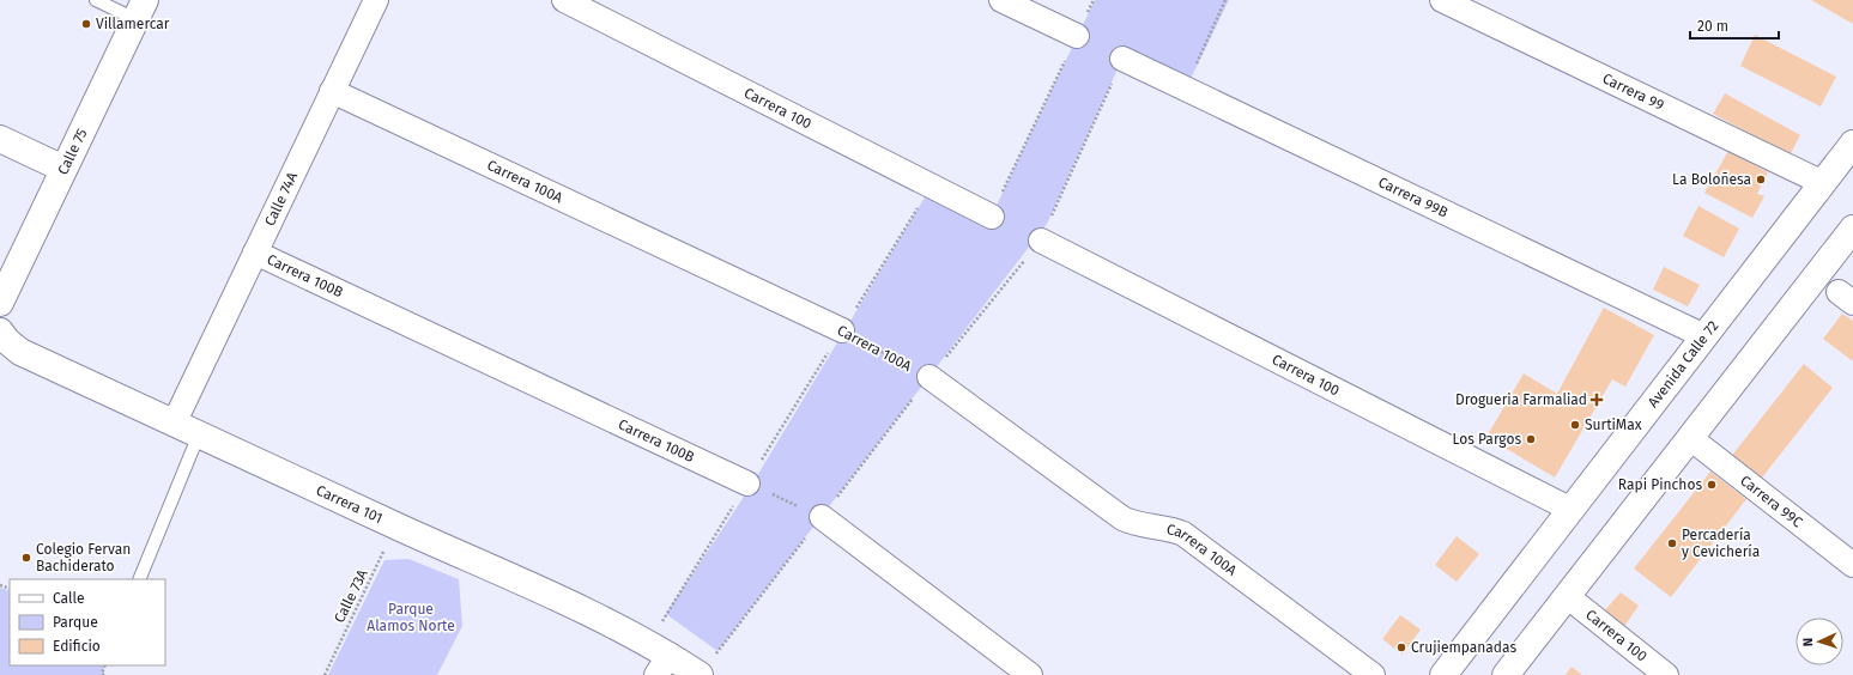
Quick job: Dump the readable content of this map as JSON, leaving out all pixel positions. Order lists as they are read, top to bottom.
{
  "streets": {
    "main road": ["Calle 75", "Avenida Calle 72", "Carrera 101"],
    "street": [
      "Carrera 99",
      "Carrera 100",
      "Carrera 100A",
      "Carrera 99B",
      "Calle 74A",
      "Carrera 100B",
      "Carrera 99C"
    ],
    "path": ["Calle 73A"]
  },
  "crossings": [
    ["Carrera 99", "Avenida Calle 72"],
    ["Carrera 100", "Avenida Calle 72"],
    ["Carrera 100A", "Calle 74A"],
    ["Carrera 99B", "Avenida Calle 72"],
    ["Calle 74A", "Carrera 100B"],
    ["Calle 74A", "Carrera 101"],
    ["Carrera 101", "Calle 73A"]
  ],
  "parks": ["Parque Alamos Norte"],
  "places": {
    "other": [
      "Villamercar",
      "La Boloñesa",
      "SurtiMax",
      "Los Pargos",
      "Rapi Pinchos",
      "Percadería y Cevichería",
      "Colegio Fervan Bachiderato",
      "Crujiempanadas"
    ],
    "health": ["Drogueria Farmaliad"]
  },
  "legend": ["Calle", "Parque", "Edificio"],
  "scale_bar": "20 m",
  "north": "left"
}
